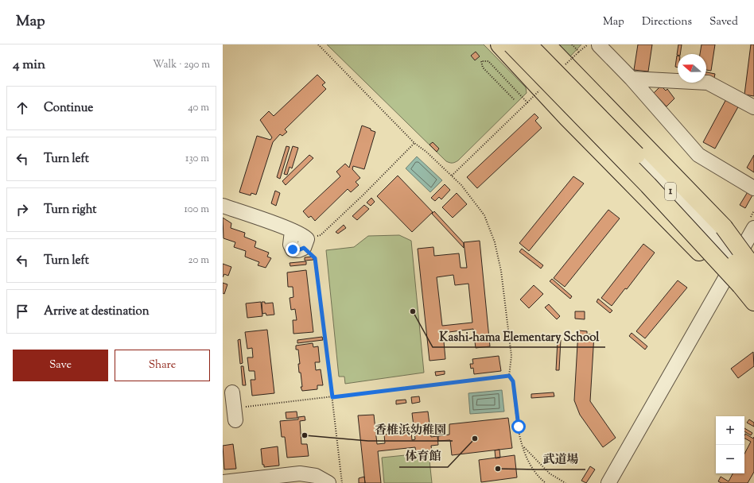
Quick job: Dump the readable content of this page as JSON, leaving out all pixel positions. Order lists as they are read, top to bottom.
{
  "streets": {
    "highway": ["1"]
  },
  "places": [
    "Kashi-hama Elementary School",
    "香椎浜幼稚園",
    "体育館",
    "武道場"
  ],
  "north": "left",
  "page": {
    "header": "Map",
    "nav": ["Map", "Directions", "Saved"],
    "heading": ["4 min", "Walk · 290 m"],
    "list": [
      ["Continue", "40 m"],
      ["Turn left", "130 m"],
      ["Turn right", "100 m"],
      ["Turn left", "20 m"],
      "Arrive at destination"
    ],
    "buttons": ["Save", "Share"],
    "map_buttons": ["+", "−"]
  }
}
